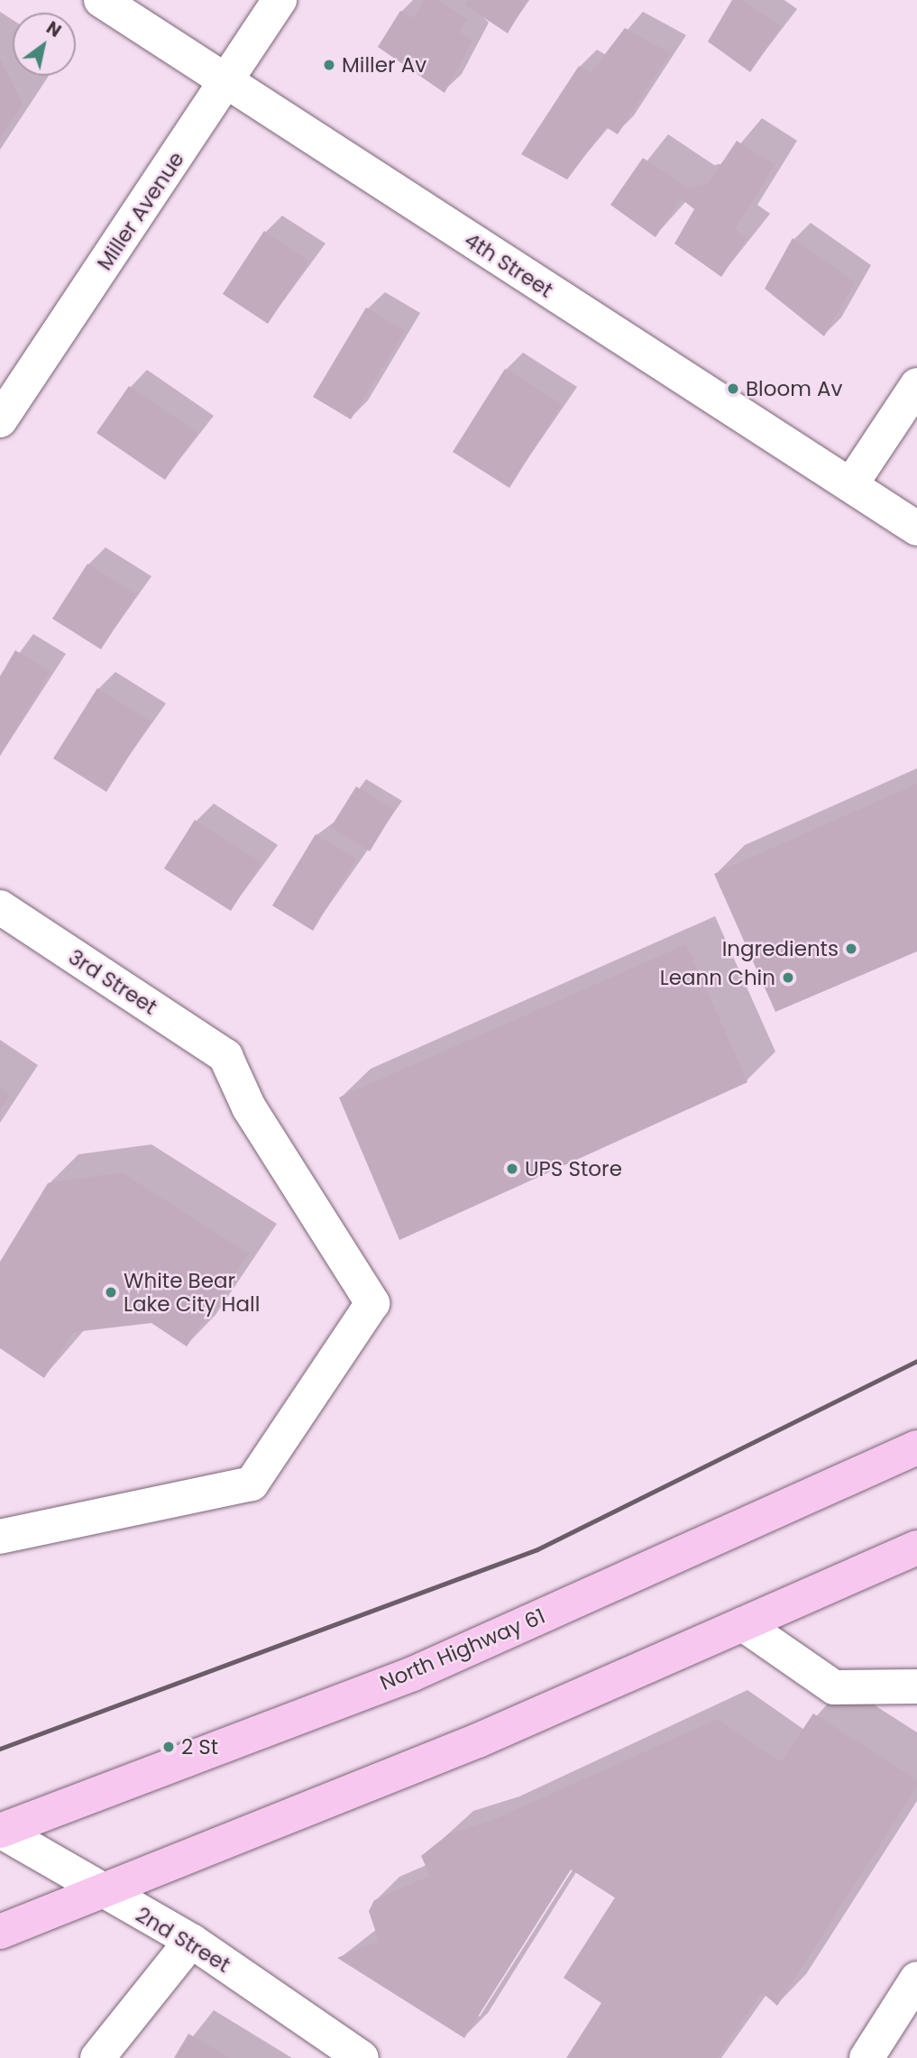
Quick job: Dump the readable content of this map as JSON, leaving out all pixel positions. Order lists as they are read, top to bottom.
{
  "streets": {
    "main road": ["North Highway 61"],
    "street": [
      "Miller Avenue",
      "4th Street",
      "3rd Street",
      "2nd Street"
    ]
  },
  "crossings": [
    ["Miller Avenue", "4th Street"],
    ["North Highway 61", "2nd Street"]
  ],
  "places": [
    "Miller Av",
    "Bloom Av",
    "Ingredients",
    "Leann Chin",
    "UPS Store",
    "White Bear Lake City Hall",
    "2 St"
  ],
  "north": "top right"
}
